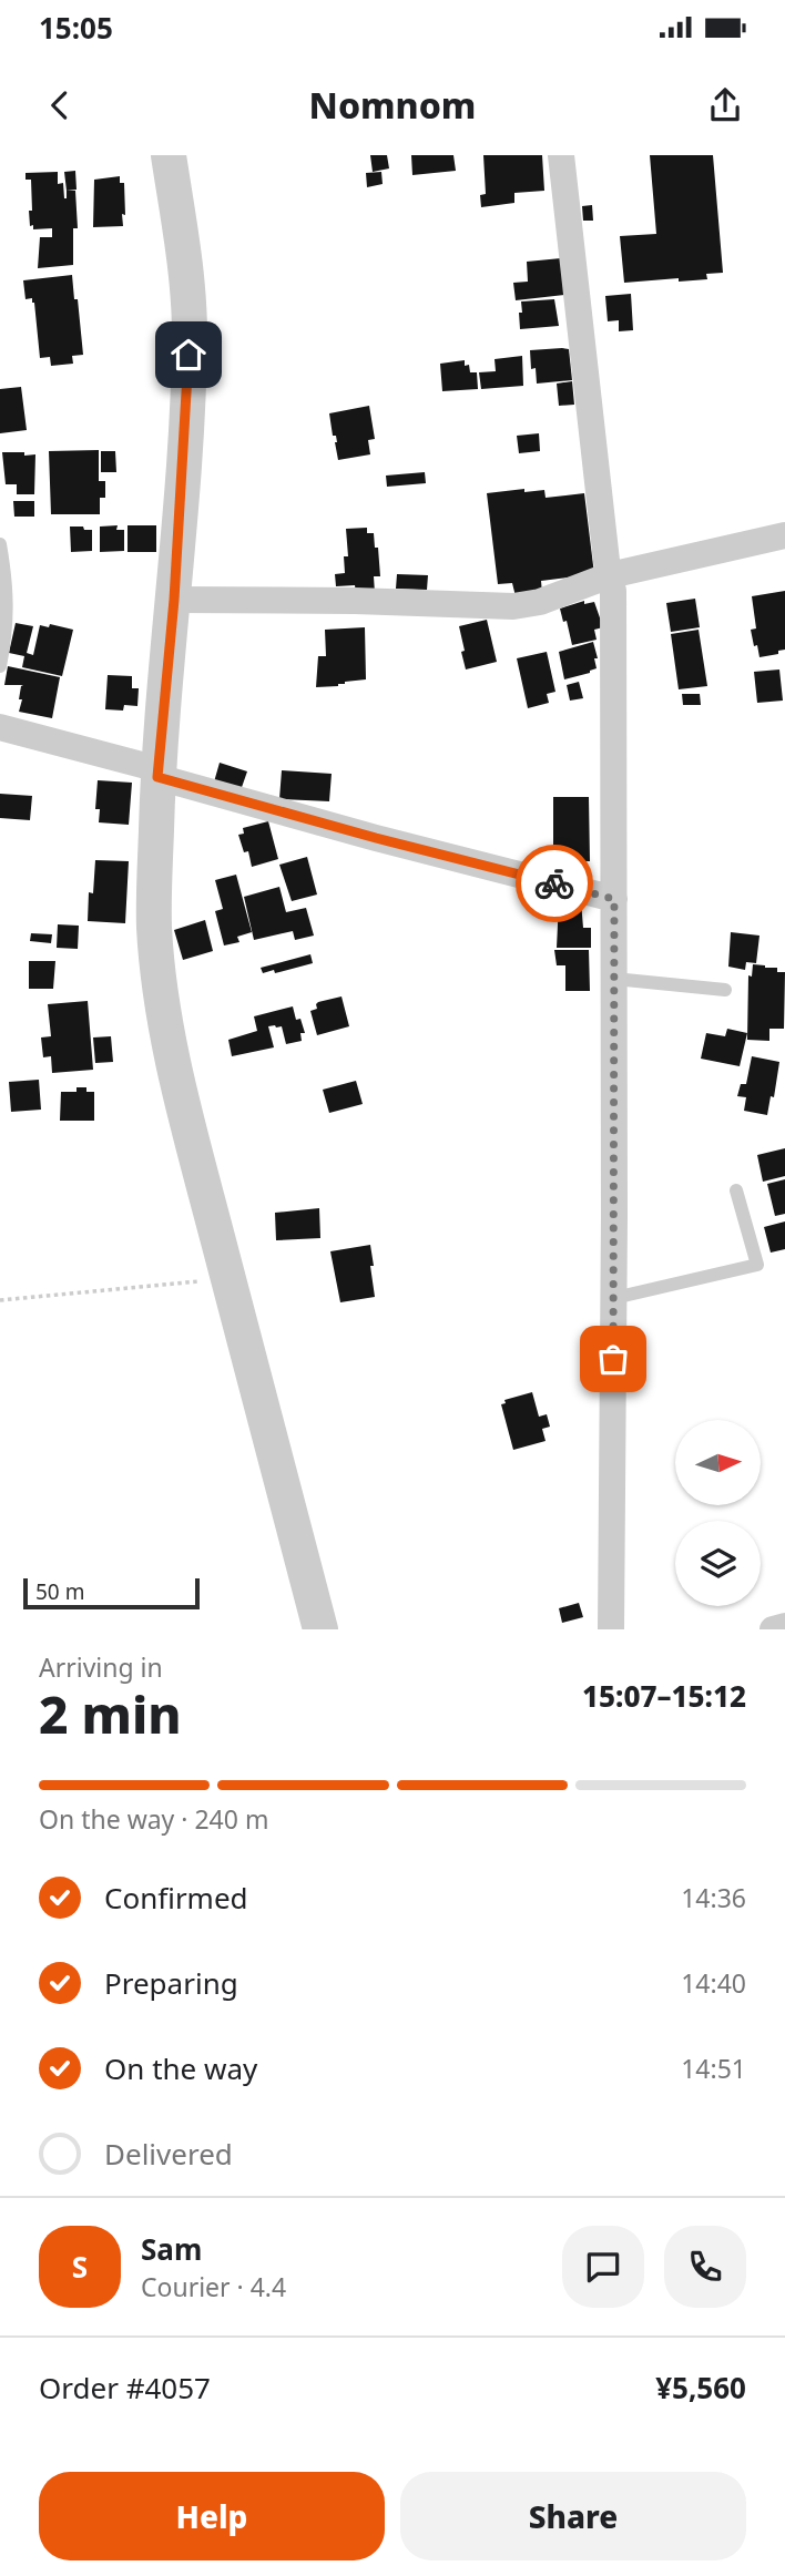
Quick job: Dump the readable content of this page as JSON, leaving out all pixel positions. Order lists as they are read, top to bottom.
{
  "scale_bar": "50 m",
  "north": "right",
  "page": {
    "status": "15:05",
    "header": "Nomnom",
    "scale": "50 m",
    "heading": ["2 min", "Arriving in", "15:07–15:12"],
    "panel": [
      "Sam",
      "Courier · 4.4",
      "Order #4057",
      "¥5,560"
    ],
    "bar": "On the way · 240 m",
    "list": [
      ["Confirmed", "14:36"],
      ["Preparing", "14:40"],
      ["On the way", "14:51"],
      "Delivered"
    ],
    "round": "S",
    "buttons": ["Help", "Share"]
  }
}
